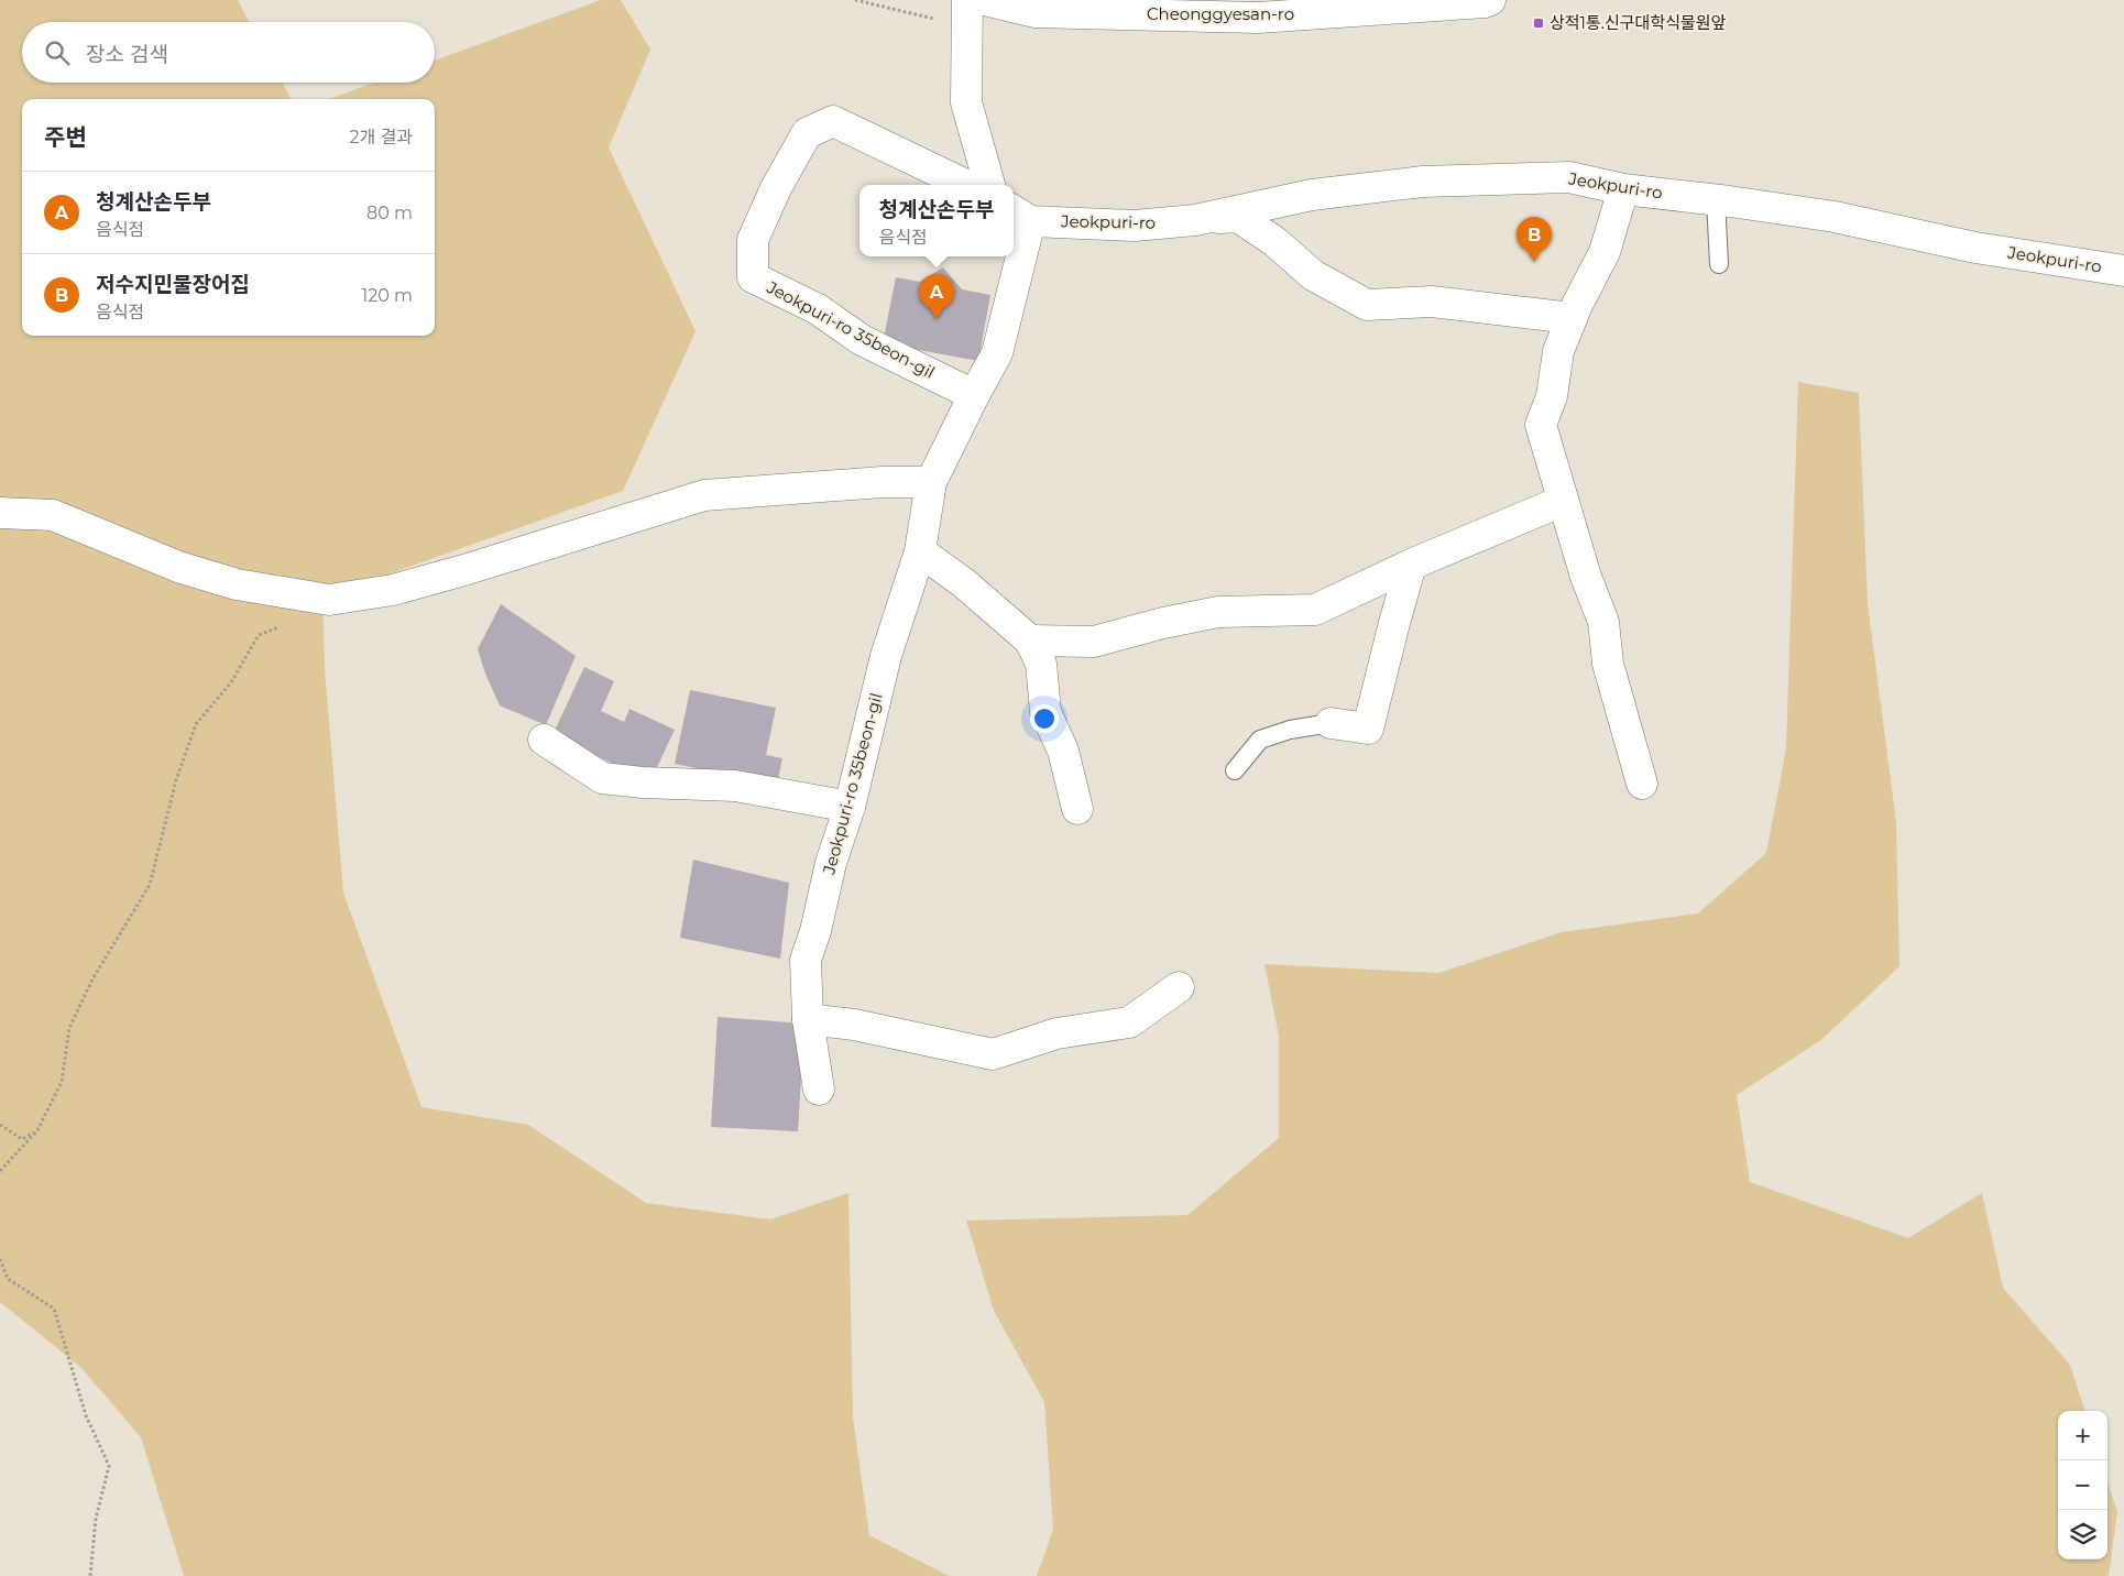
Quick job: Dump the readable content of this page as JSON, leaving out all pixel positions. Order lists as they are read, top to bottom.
{
  "streets": {
    "street": ["Cheonggyesan-ro", "Jeokpuri-ro", "Jeokpuri-ro 35beon-gil"]
  },
  "crossings": [
    ["Jeokpuri-ro", "Jeokpuri-ro 35beon-gil"]
  ],
  "places": {
    "transit": ["상적1통.신구대학식물원앞"]
  },
  "page": {
    "search": "장소 검색",
    "heading": ["주변", "2개 결과"],
    "list": [
      {
        "mark": "A",
        "name": "청계산손두부",
        "note": "음식점",
        "value": "80 m"
      },
      {
        "mark": "B",
        "name": "저수지민물장어집",
        "note": "음식점",
        "value": "120 m"
      }
    ],
    "popup": ["청계산손두부", "음식점"],
    "pins": ["B", "A"],
    "map_buttons": ["+", "−"]
  }
}
